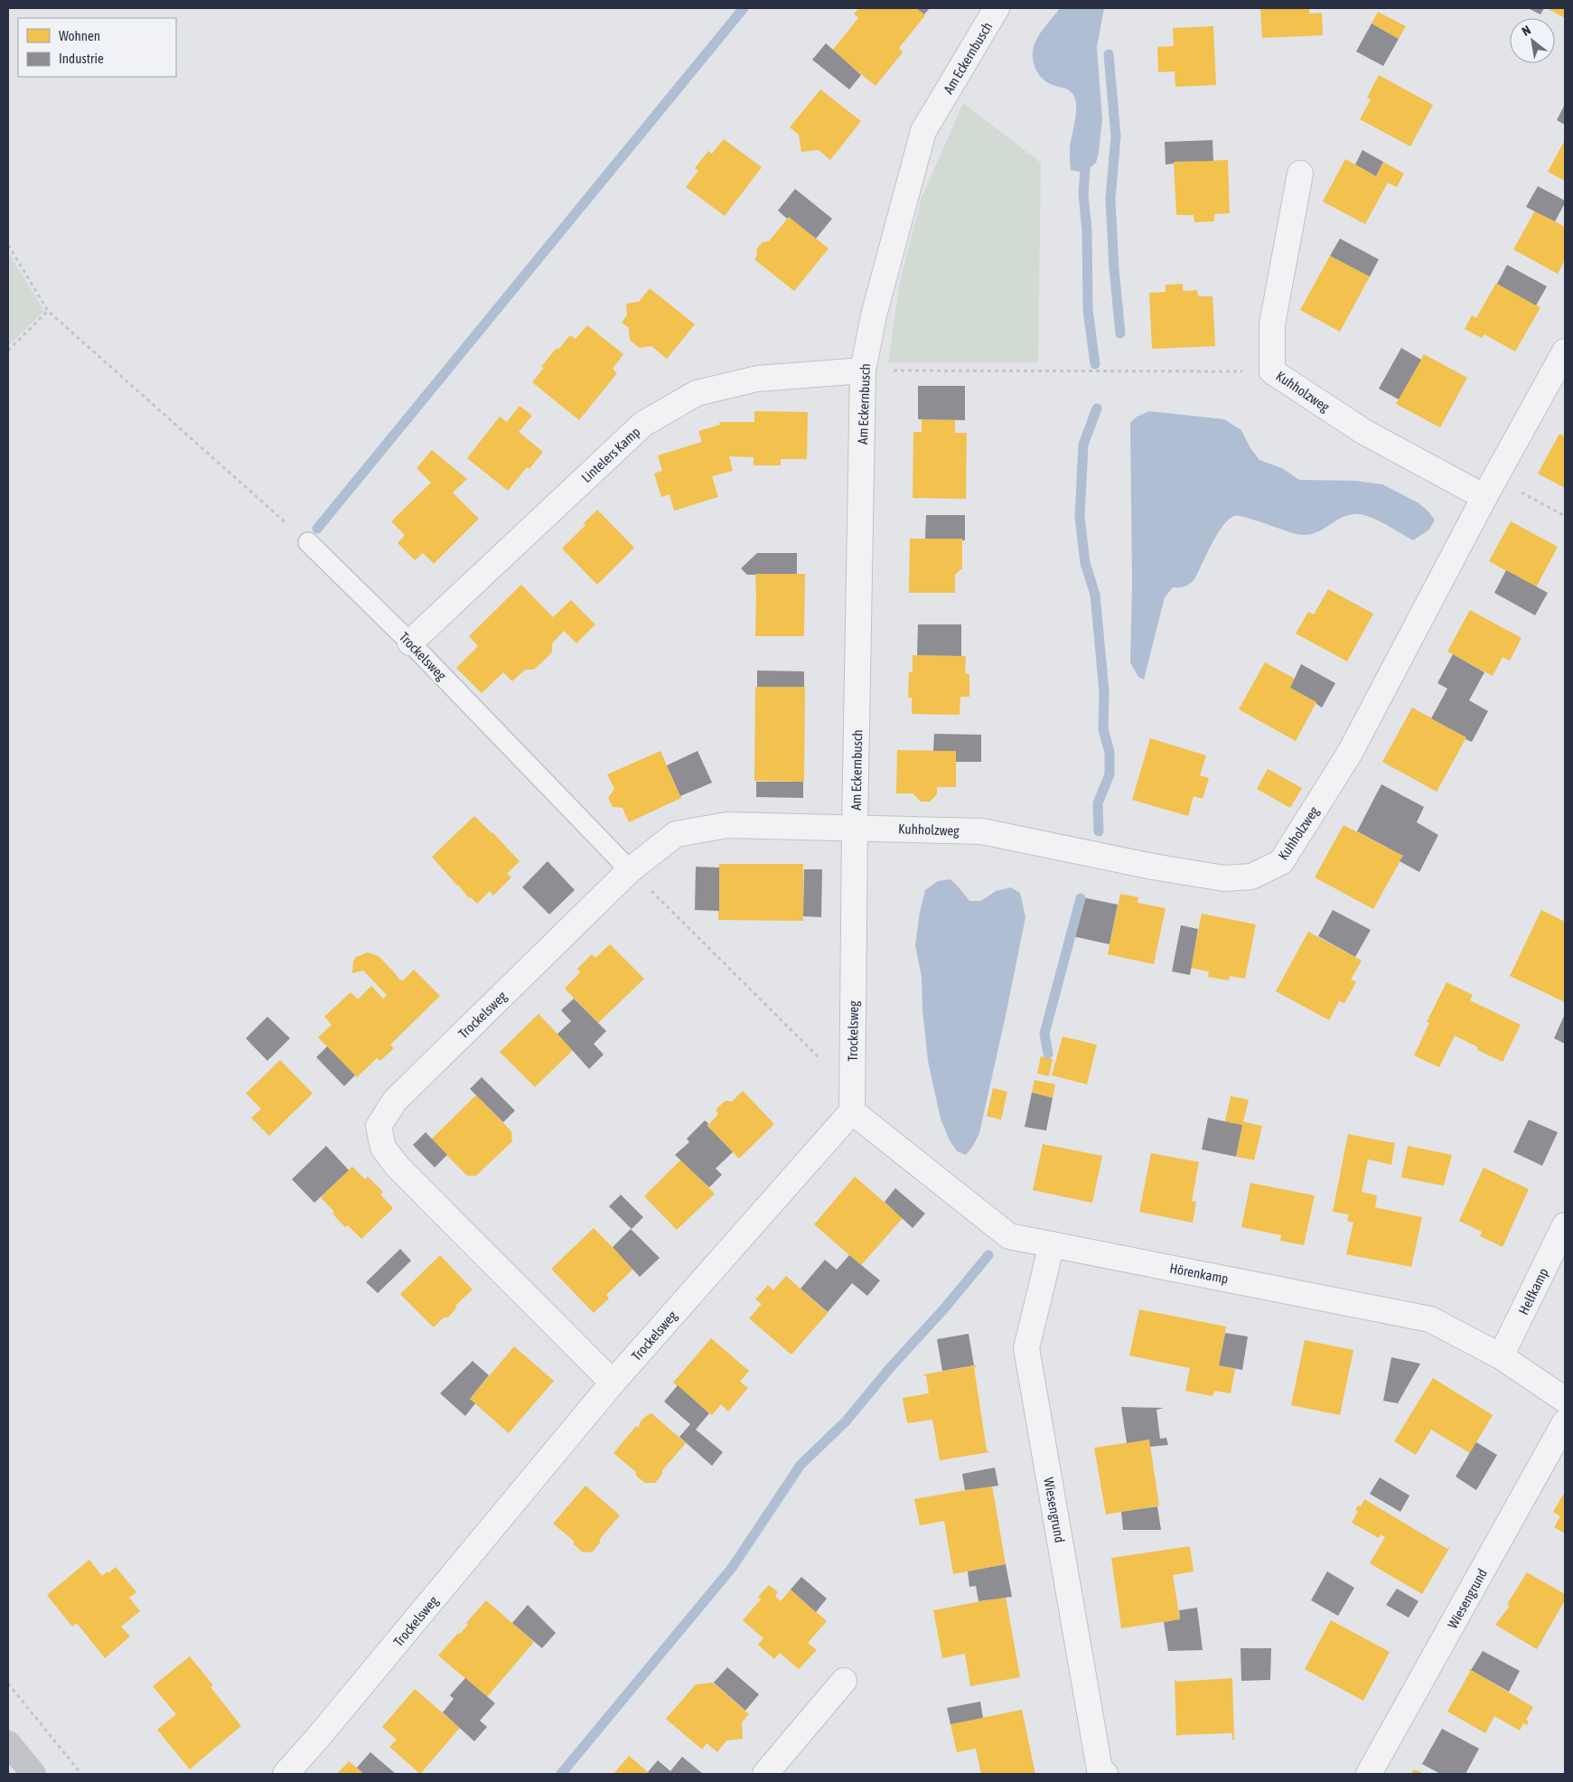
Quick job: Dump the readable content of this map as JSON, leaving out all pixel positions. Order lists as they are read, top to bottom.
{
  "streets": {
    "street": [
      "Am Eckernbusch",
      "Kuhholzweg",
      "Lintelers Kamp",
      "Trockelsweg",
      "Hörenkamp",
      "Helfkamp",
      "Wiesengrund"
    ]
  },
  "crossings": [
    ["Am Eckernbusch", "Kuhholzweg"],
    ["Am Eckernbusch", "Lintelers Kamp"],
    ["Am Eckernbusch", "Trockelsweg"],
    ["Kuhholzweg", "Trockelsweg"],
    ["Lintelers Kamp", "Trockelsweg"],
    ["Trockelsweg", "Hörenkamp"],
    ["Hörenkamp", "Helfkamp"],
    ["Hörenkamp", "Wiesengrund"]
  ],
  "legend": ["Wohnen", "Industrie"],
  "north": "top left"
}
